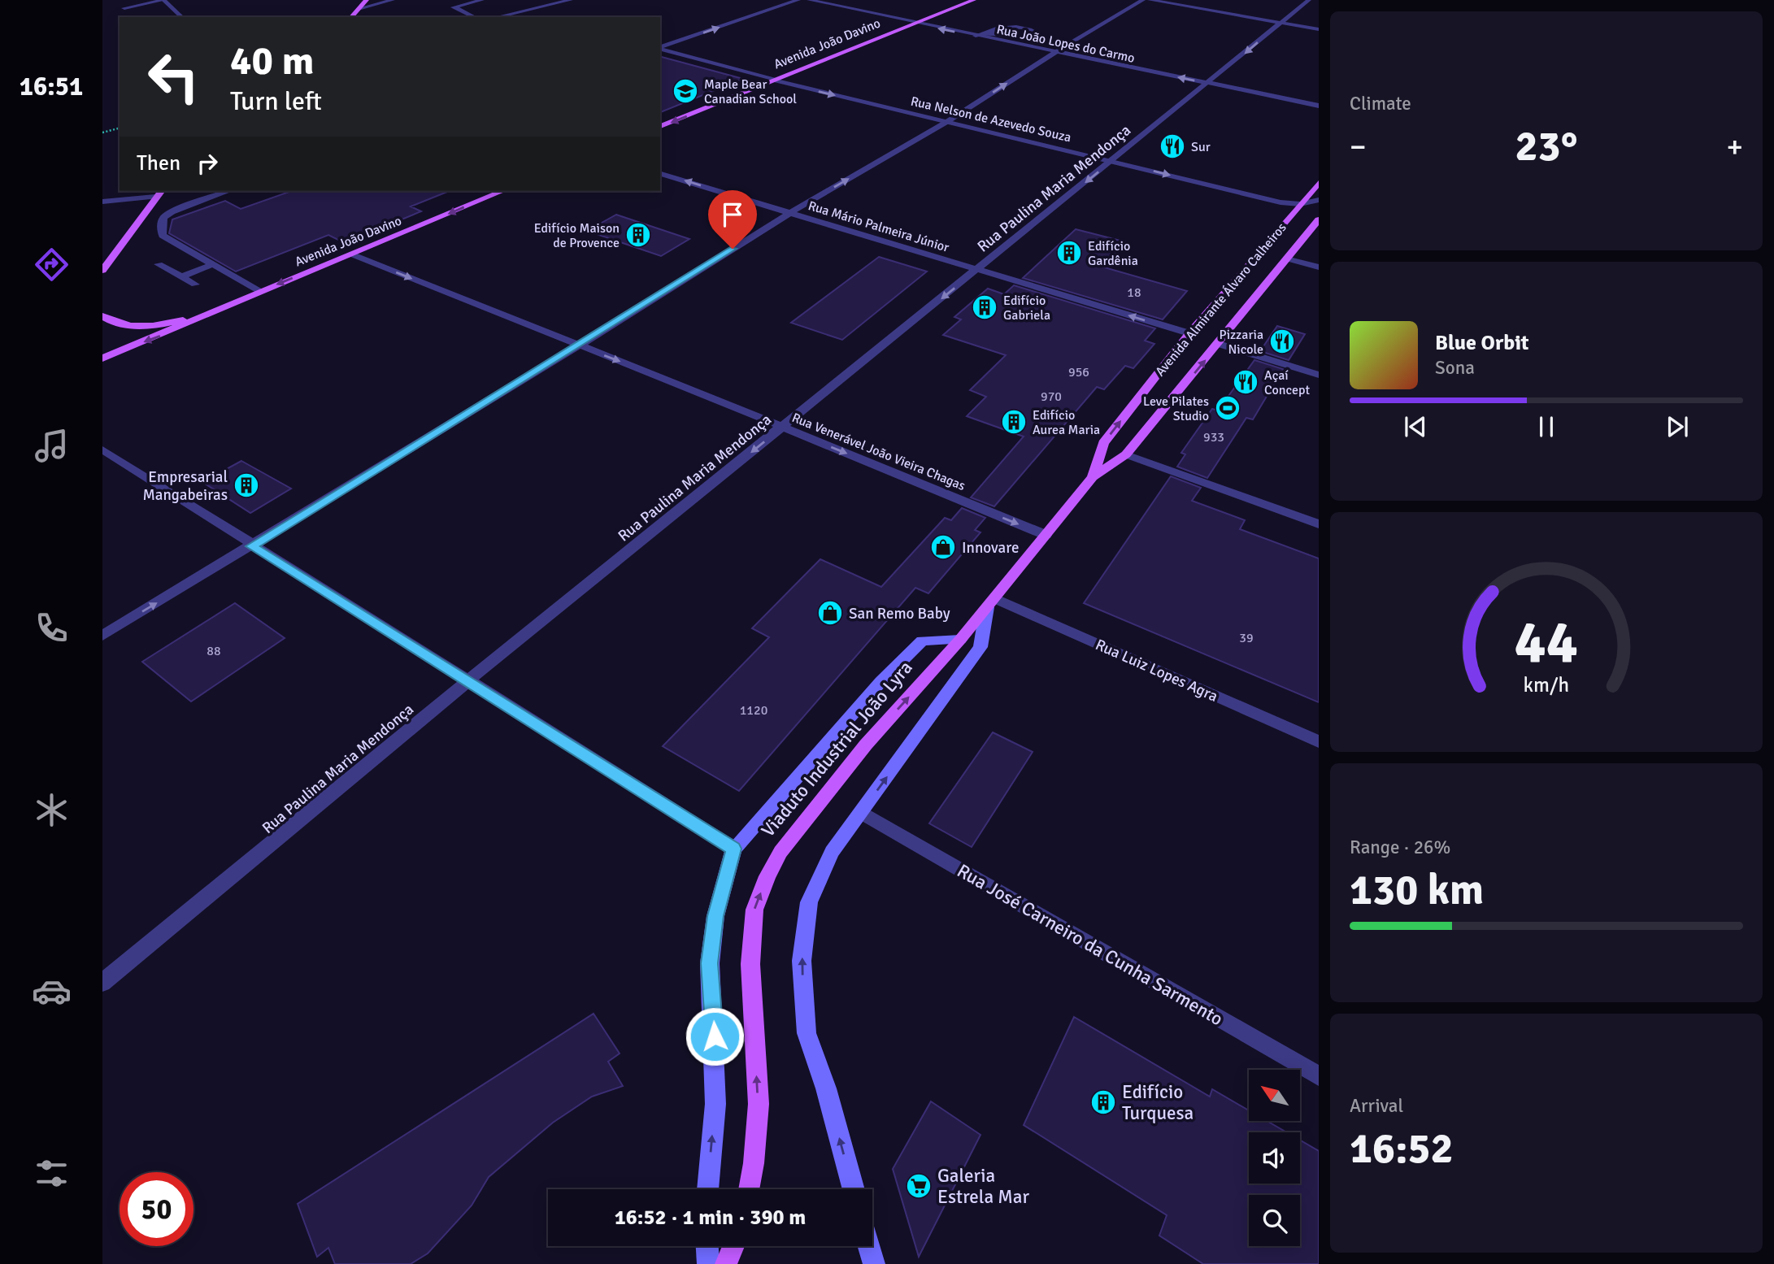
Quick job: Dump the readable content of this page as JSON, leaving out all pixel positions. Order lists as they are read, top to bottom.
{
  "streets": {
    "main road": ["Avenida João Davino", "Avenida Almirante Álvaro Calheiros", "Viaduto Industrial João Lyra"],
    "street": [
      "Rua João Lopes do Carmo",
      "Rua Nelson de Azevedo Souza",
      "Rua Paulina Maria Mendonça",
      "Rua Mário Palmeira Júnior",
      "Rua Venerável João Vieira Chagas",
      "Rua Luiz Lopes Agra",
      "Rua José Carneiro da Cunha Sarmento"
    ]
  },
  "crossings": [
    ["Avenida João Davino", "Rua João Lopes do Carmo"],
    ["Avenida João Davino", "Rua Nelson de Azevedo Souza"],
    ["Avenida João Davino", "Rua Venerável João Vieira Chagas"],
    ["Rua João Lopes do Carmo", "Rua Paulina Maria Mendonça"],
    ["Rua Nelson de Azevedo Souza", "Rua Paulina Maria Mendonça"],
    ["Rua Nelson de Azevedo Souza", "Avenida Almirante Álvaro Calheiros"],
    ["Rua Paulina Maria Mendonça", "Rua Mário Palmeira Júnior"],
    ["Rua Paulina Maria Mendonça", "Rua Venerável João Vieira Chagas"],
    ["Rua Mário Palmeira Júnior", "Avenida Almirante Álvaro Calheiros"],
    ["Avenida Almirante Álvaro Calheiros", "Rua Venerável João Vieira Chagas"],
    ["Avenida Almirante Álvaro Calheiros", "Rua Luiz Lopes Agra"],
    ["Avenida Almirante Álvaro Calheiros", "Viaduto Industrial João Lyra"]
  ],
  "one_way": [
    "Avenida João Davino",
    "Rua Nelson de Azevedo Souza",
    "Rua Paulina Maria Mendonça",
    "Rua Mário Palmeira Júnior",
    "Rua Venerável João Vieira Chagas"
  ],
  "places": {
    "school or university": ["Maple Bear Canadian School"],
    "restaurant": ["Sur", "Pizzaria Nicole", "Açaí Concept"],
    "building": [
      "Edifício Maison de Provence",
      "Edifício Gardênia",
      "Edifício Gabriela",
      "Edifício Aurea Maria",
      "Empresarial Mangabeiras",
      "Edifício Turquesa"
    ],
    "sports": ["Leve Pilates Studio"],
    "shop": ["Innovare", "San Remo Baby"],
    "supermarket": ["Galeria Estrela Mar"]
  },
  "house_numbers": [
    "18",
    "956",
    "970",
    "933",
    "39",
    "88",
    "1120"
  ],
  "north": "top left",
  "page": {
    "tabs": "16:51",
    "tile": [
      "Climate",
      ["Range · 26%", "130 km"],
      ["Arrival", "16:52"]
    ],
    "turn": ["40 m", "Turn left"],
    "heat": ["−", "23°", "+"],
    "then": "Then",
    "song": ["Blue Orbit", "Sona"],
    "limit": "50",
    "trip": "16:52 · 1 min · 390 m",
    "gauge": ["44", "km/h"]
  }
}
